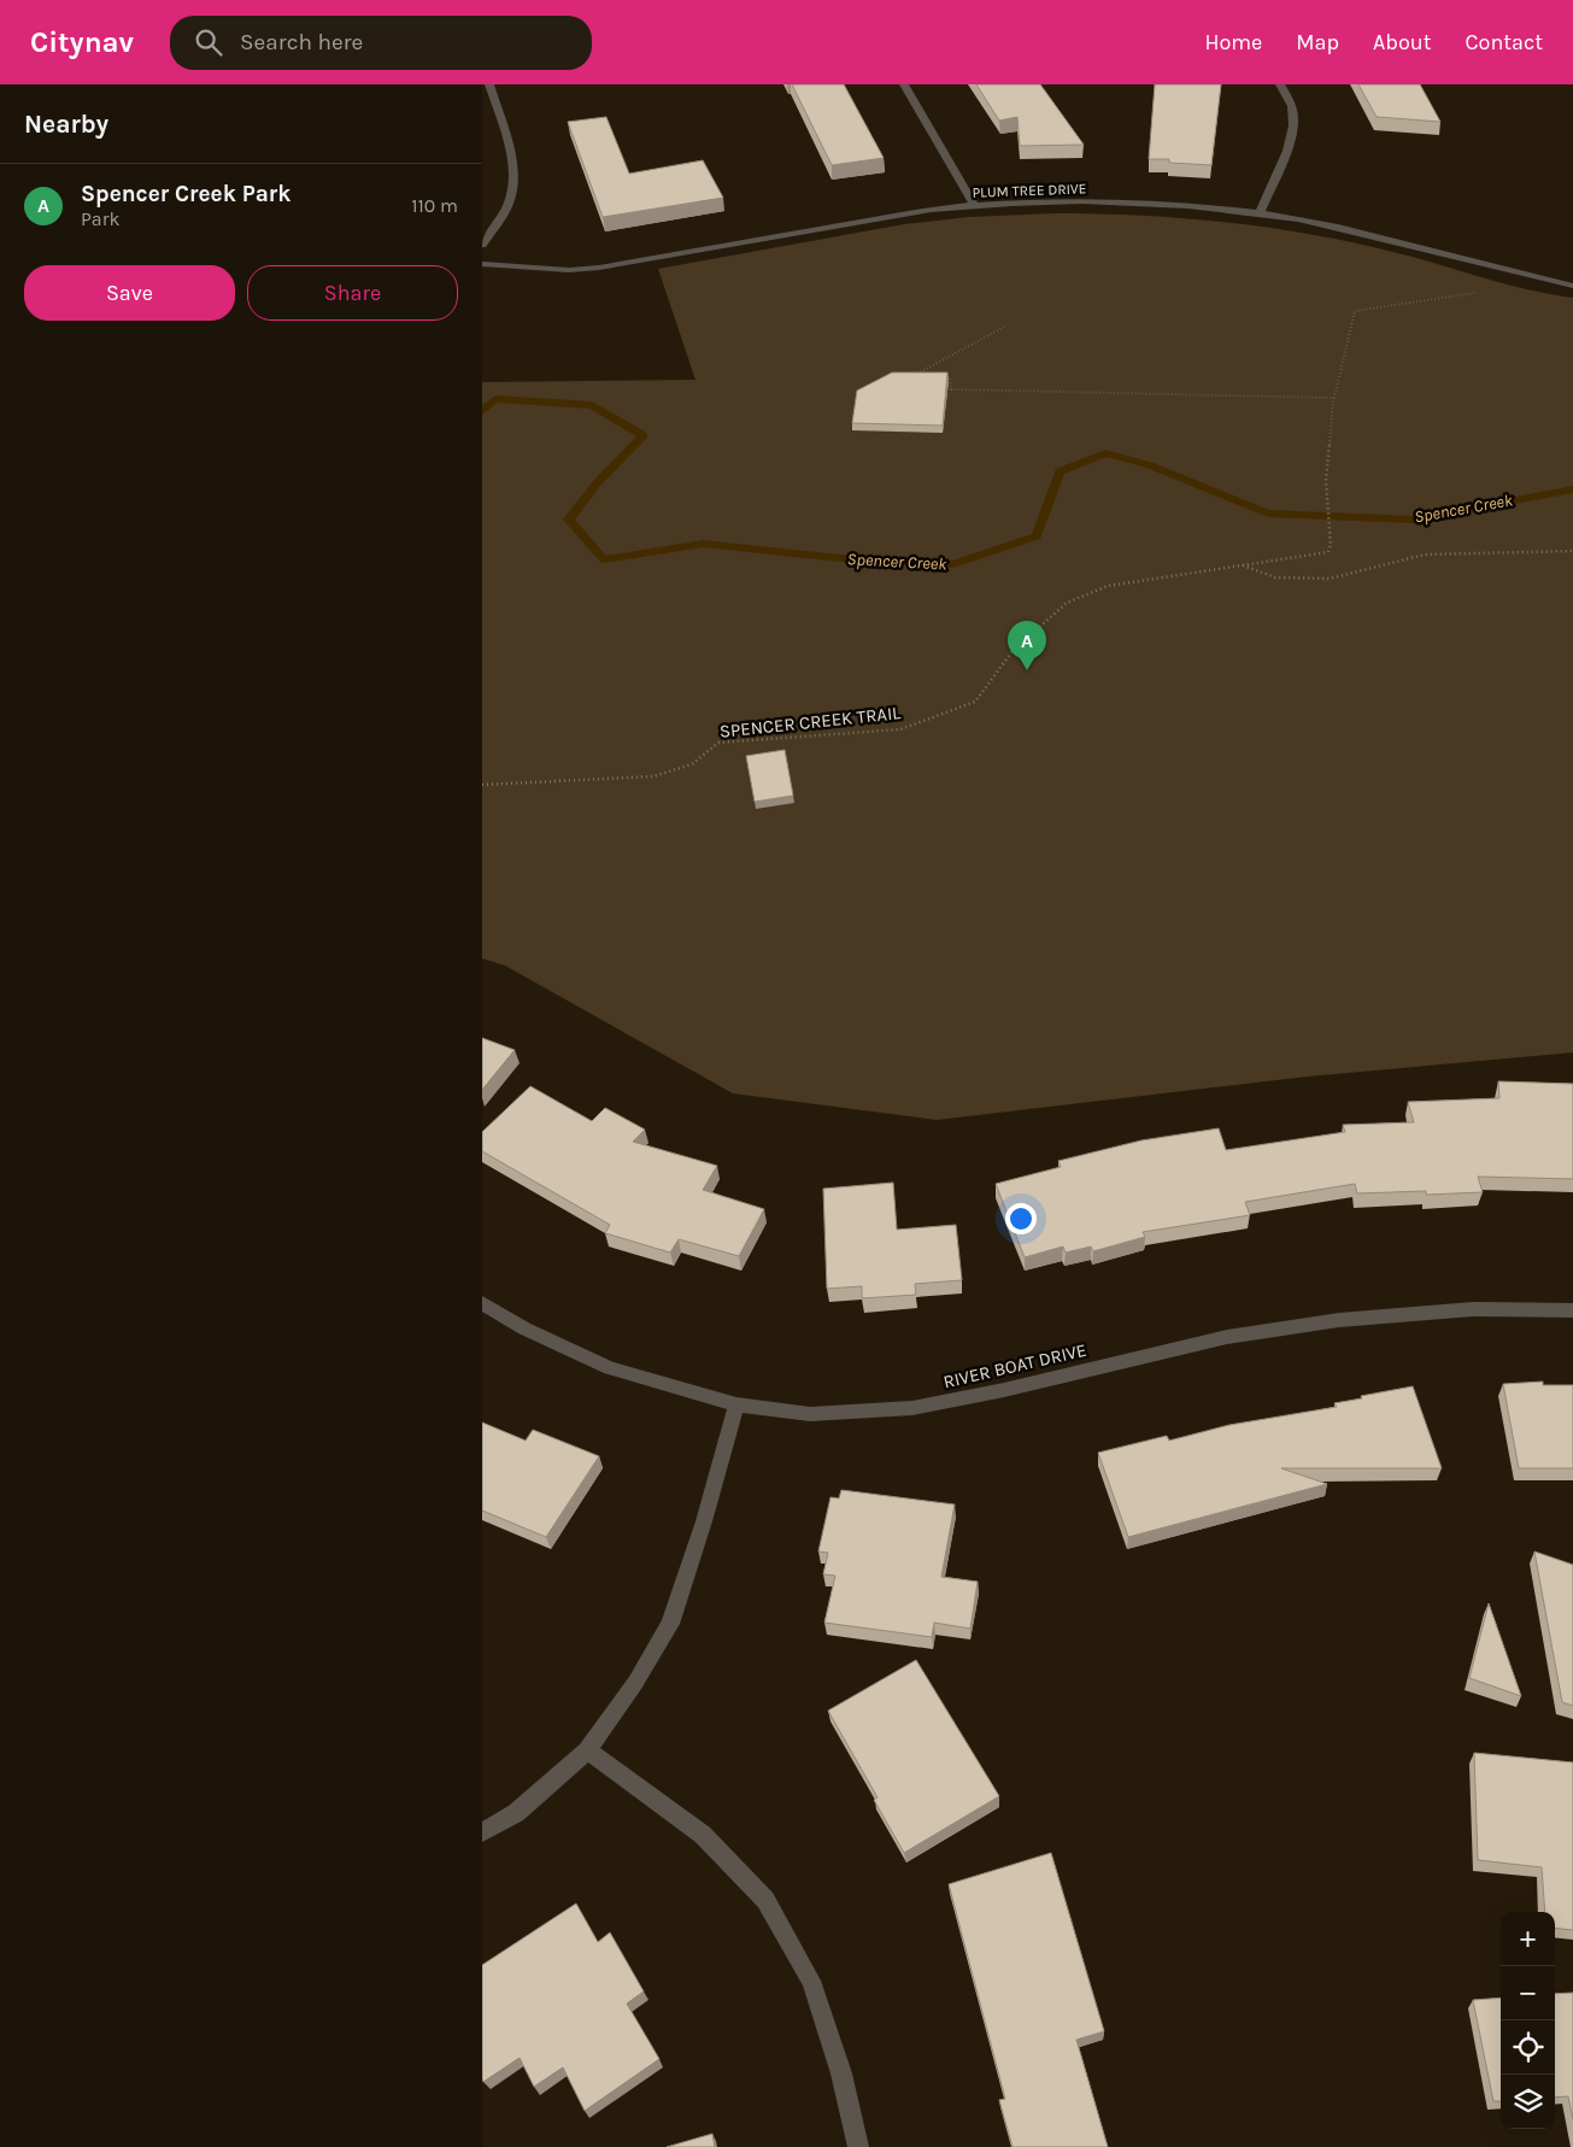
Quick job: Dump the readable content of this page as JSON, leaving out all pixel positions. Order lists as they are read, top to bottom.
{
  "streets": {
    "street": ["PLUM TREE DRIVE", "RIVER BOAT DRIVE"],
    "path": ["SPENCER CREEK TRAIL"]
  },
  "water": ["Spencer Creek"],
  "page": {
    "header": "Citynav",
    "search": "Search here",
    "nav": [
      "Home",
      "Map",
      "About",
      "Contact"
    ],
    "heading": "Nearby",
    "list": [
      {
        "mark": "A",
        "name": "Spencer Creek Park",
        "note": "Park",
        "value": "110 m"
      }
    ],
    "buttons": ["Save", "Share"],
    "pins": "A",
    "map_buttons": ["+", "−"]
  }
}
